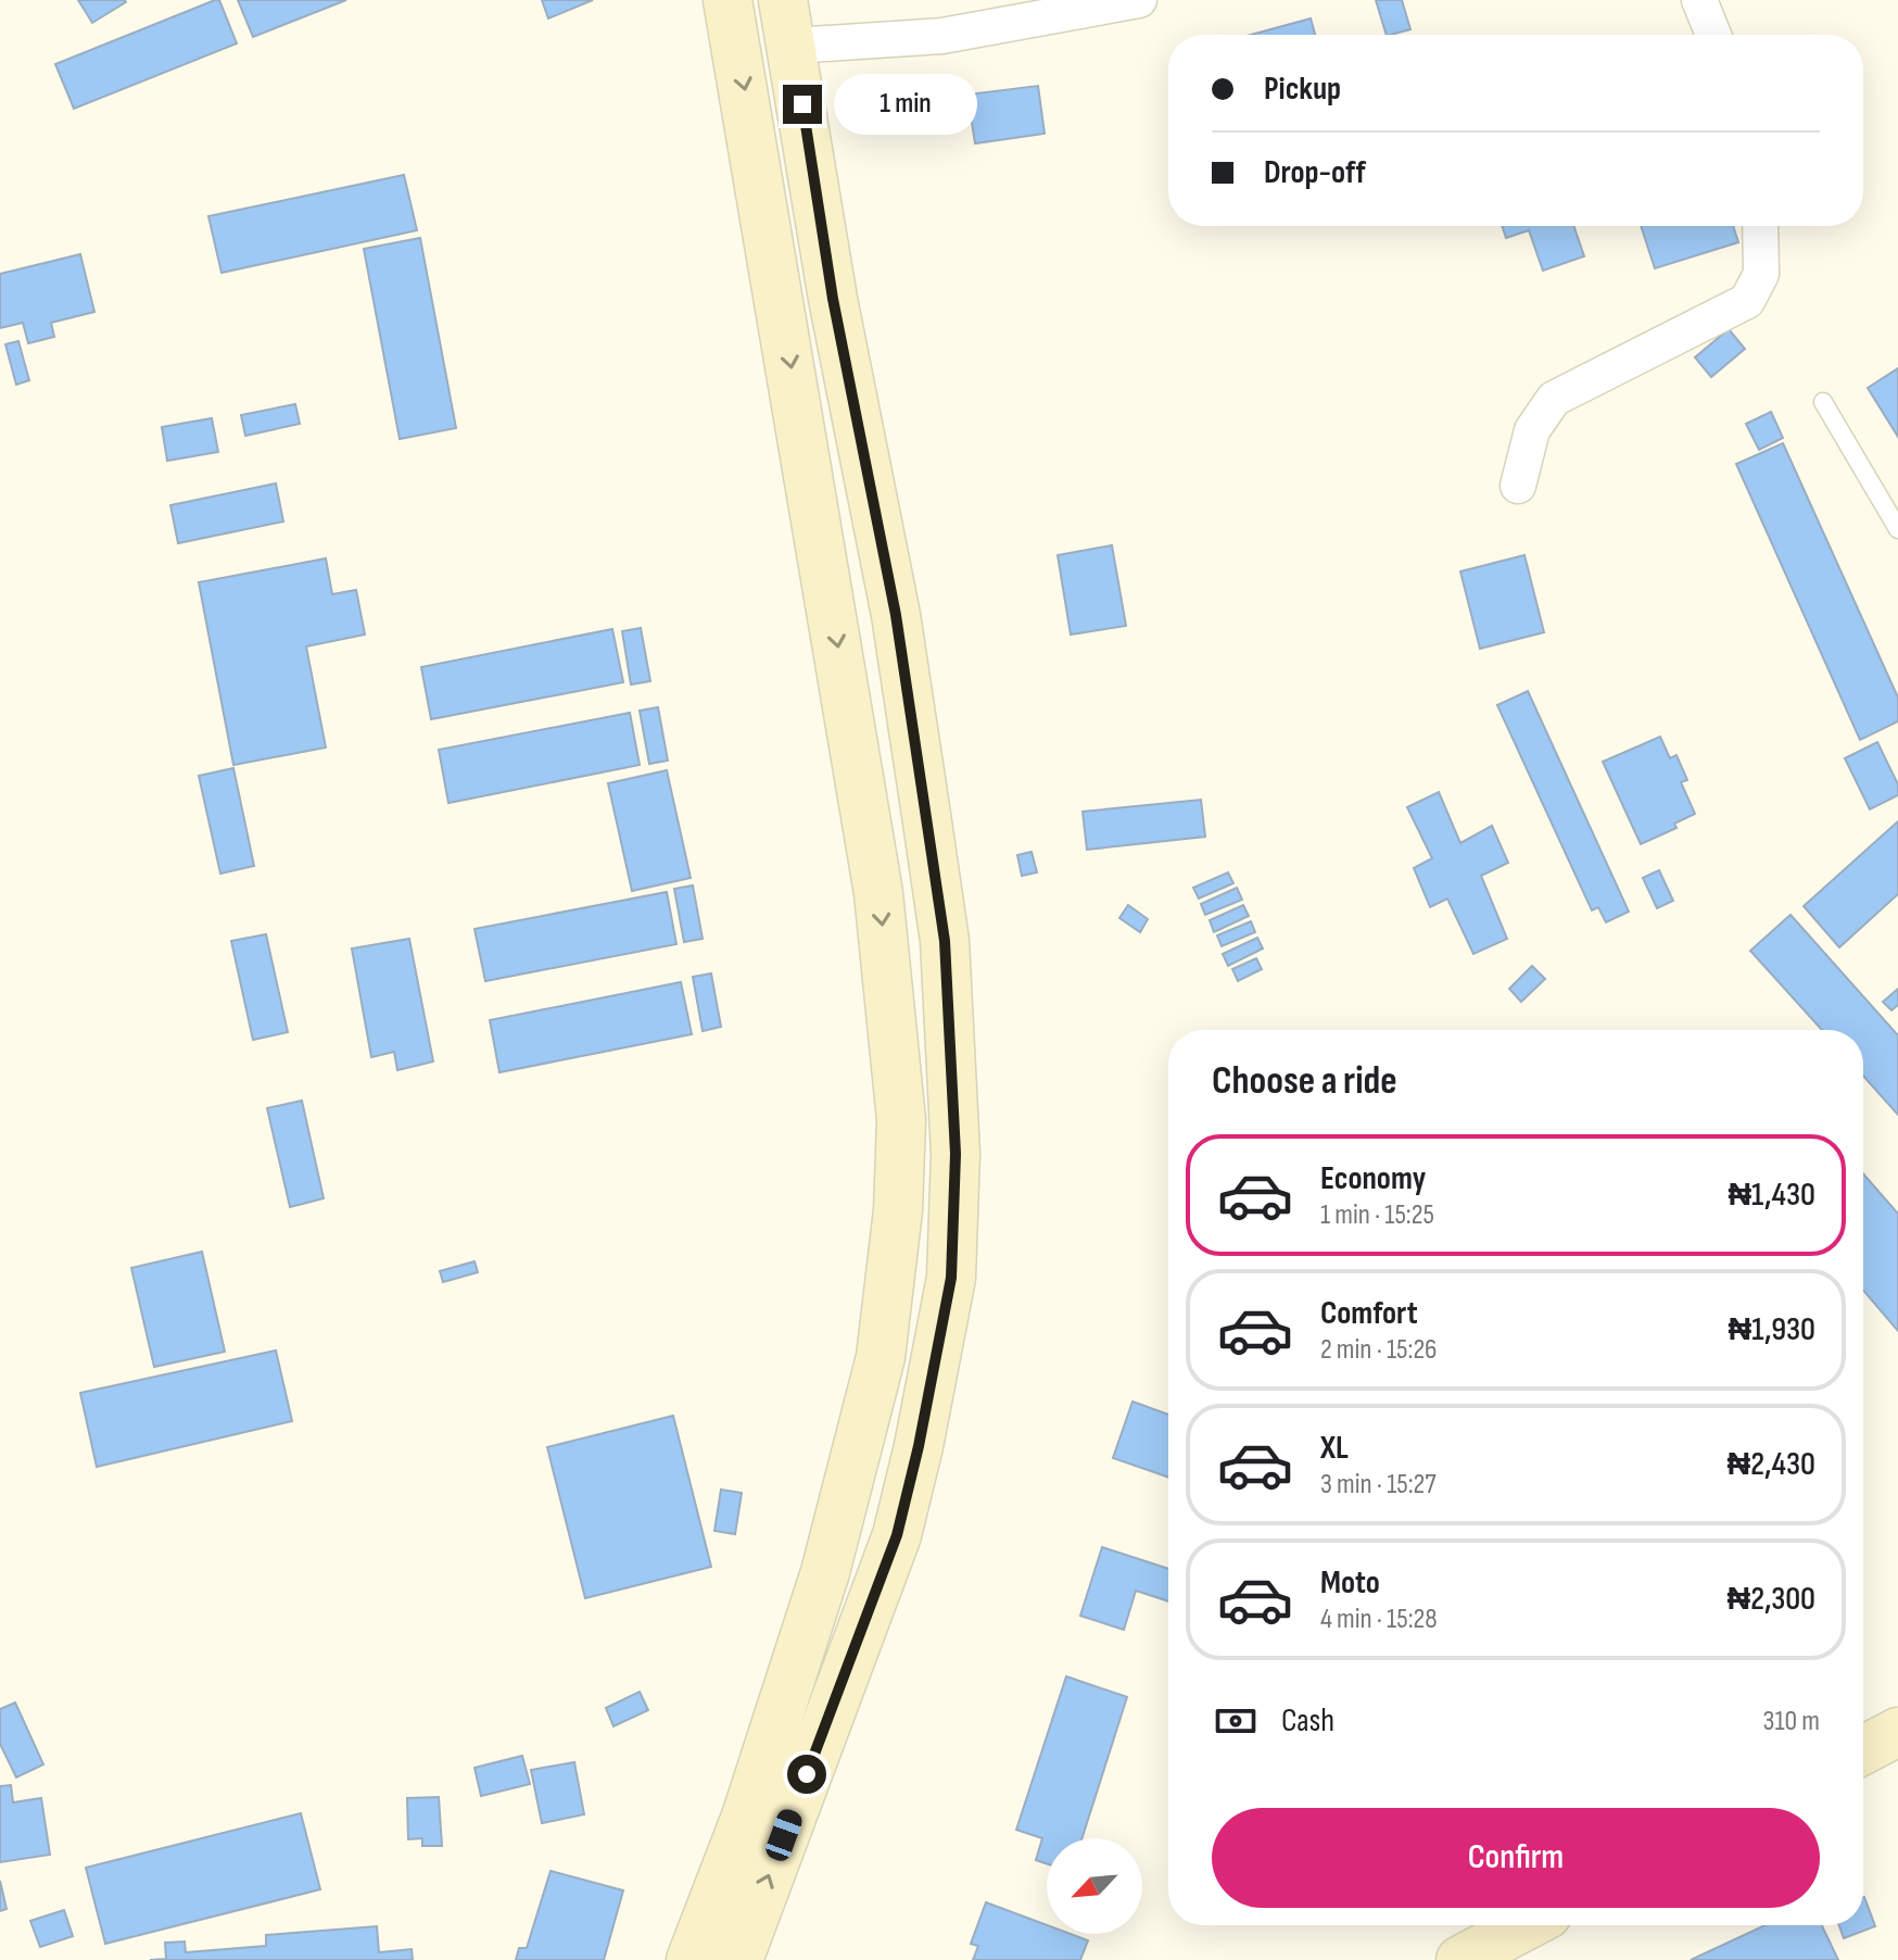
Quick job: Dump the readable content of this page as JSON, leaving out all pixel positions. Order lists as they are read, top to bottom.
{
  "north": "bottom left",
  "page": {
    "banner": ["Pickup", "Drop-off"],
    "bubble": "1 min",
    "heading": "Choose a ride",
    "list": [
      {
        "name": "Economy",
        "note": "1 min · 15:25",
        "value": "₦1,430"
      },
      {
        "name": "Comfort",
        "note": "2 min · 15:26",
        "value": "₦1,930"
      },
      {
        "name": "XL",
        "note": "3 min · 15:27",
        "value": "₦2,430"
      },
      {
        "name": "Moto",
        "note": "4 min · 15:28",
        "value": "₦2,300"
      }
    ],
    "pay": ["Cash", "310 m"],
    "buttons": "Confirm"
  }
}
